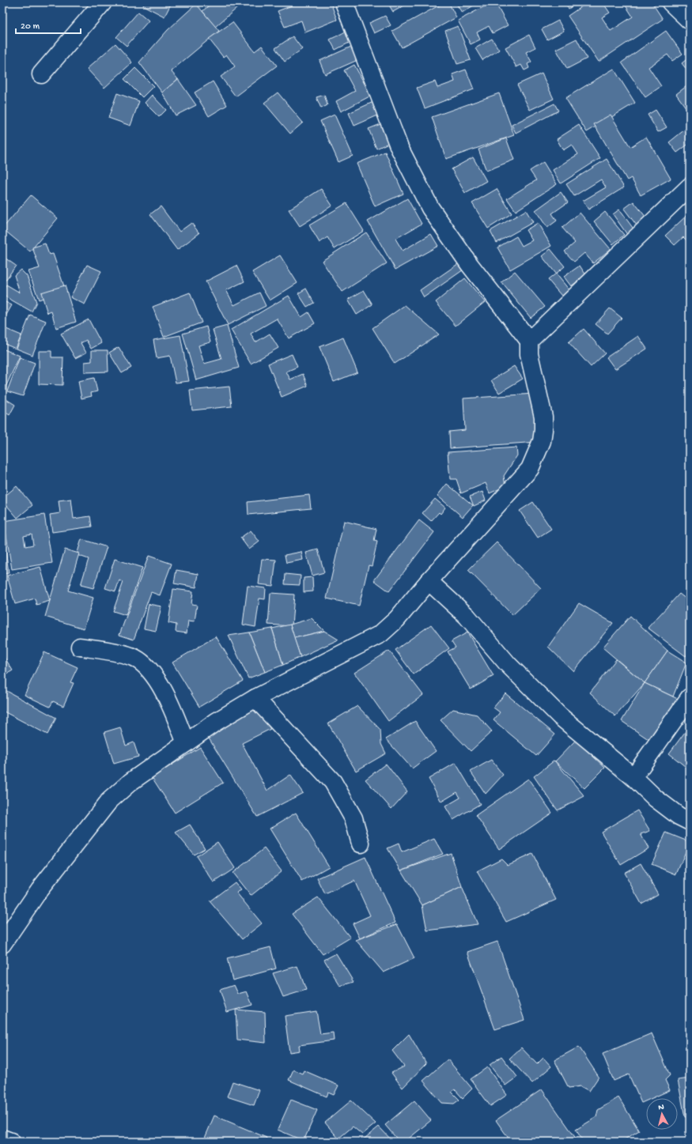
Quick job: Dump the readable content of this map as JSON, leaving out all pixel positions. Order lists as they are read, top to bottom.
{
  "scale_bar": "20 m",
  "north": "top"
}
